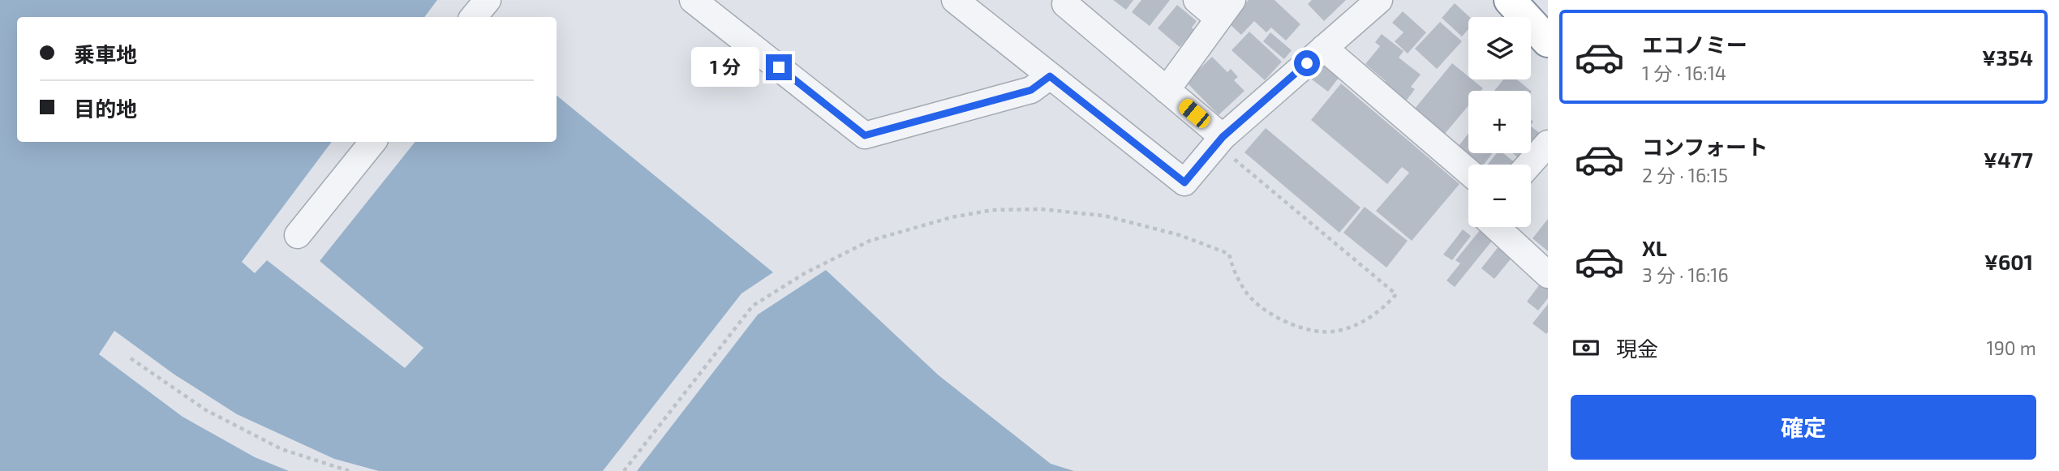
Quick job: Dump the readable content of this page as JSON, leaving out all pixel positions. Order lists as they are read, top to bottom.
{
  "page": {
    "list": [
      {
        "name": "エコノミー",
        "note": "1 分 · 16:14",
        "value": "¥354"
      },
      {
        "name": "コンフォート",
        "note": "2 分 · 16:15",
        "value": "¥477"
      },
      {
        "name": "XL",
        "note": "3 分 · 16:16",
        "value": "¥601"
      }
    ],
    "map_buttons": ["+", "−"],
    "banner": ["乗車地", "目的地"],
    "bubble": "1 分",
    "pay": ["現金", "190 m"],
    "buttons": "確定"
  }
}
